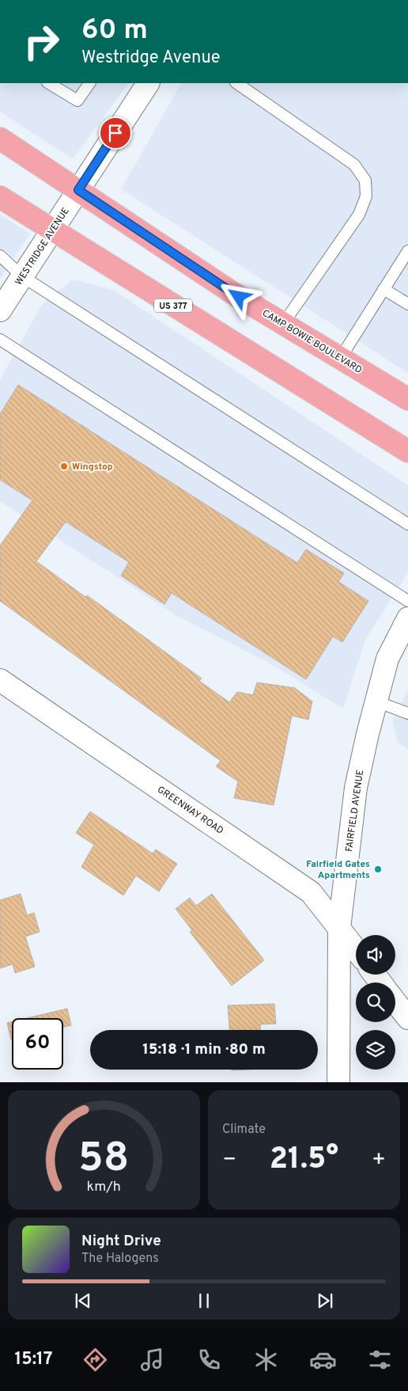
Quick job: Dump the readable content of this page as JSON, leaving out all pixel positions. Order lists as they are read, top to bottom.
{
  "streets": {
    "main road": ["US 377", "CAMP BOWIE BOULEVARD"],
    "street": ["WESTRIDGE AVENUE", "GREENWAY ROAD", "FAIRFIELD AVENUE"]
  },
  "crossings": [
    ["WESTRIDGE AVENUE", "US 377"],
    ["WESTRIDGE AVENUE", "CAMP BOWIE BOULEVARD"],
    ["GREENWAY ROAD", "FAIRFIELD AVENUE"]
  ],
  "places": ["Wingstop", "Fairfield Gates Apartments"],
  "page": {
    "turn": ["60 m", "Westridge Avenue"],
    "limit": "60",
    "trip": "15:18 · 1 min · 80 m",
    "tile": "Climate",
    "heat": ["−", "21.5°", "+"],
    "song": ["Night Drive", "The Halogens"],
    "tabs": "15:17",
    "gauge": ["58", "km/h"]
  }
}
